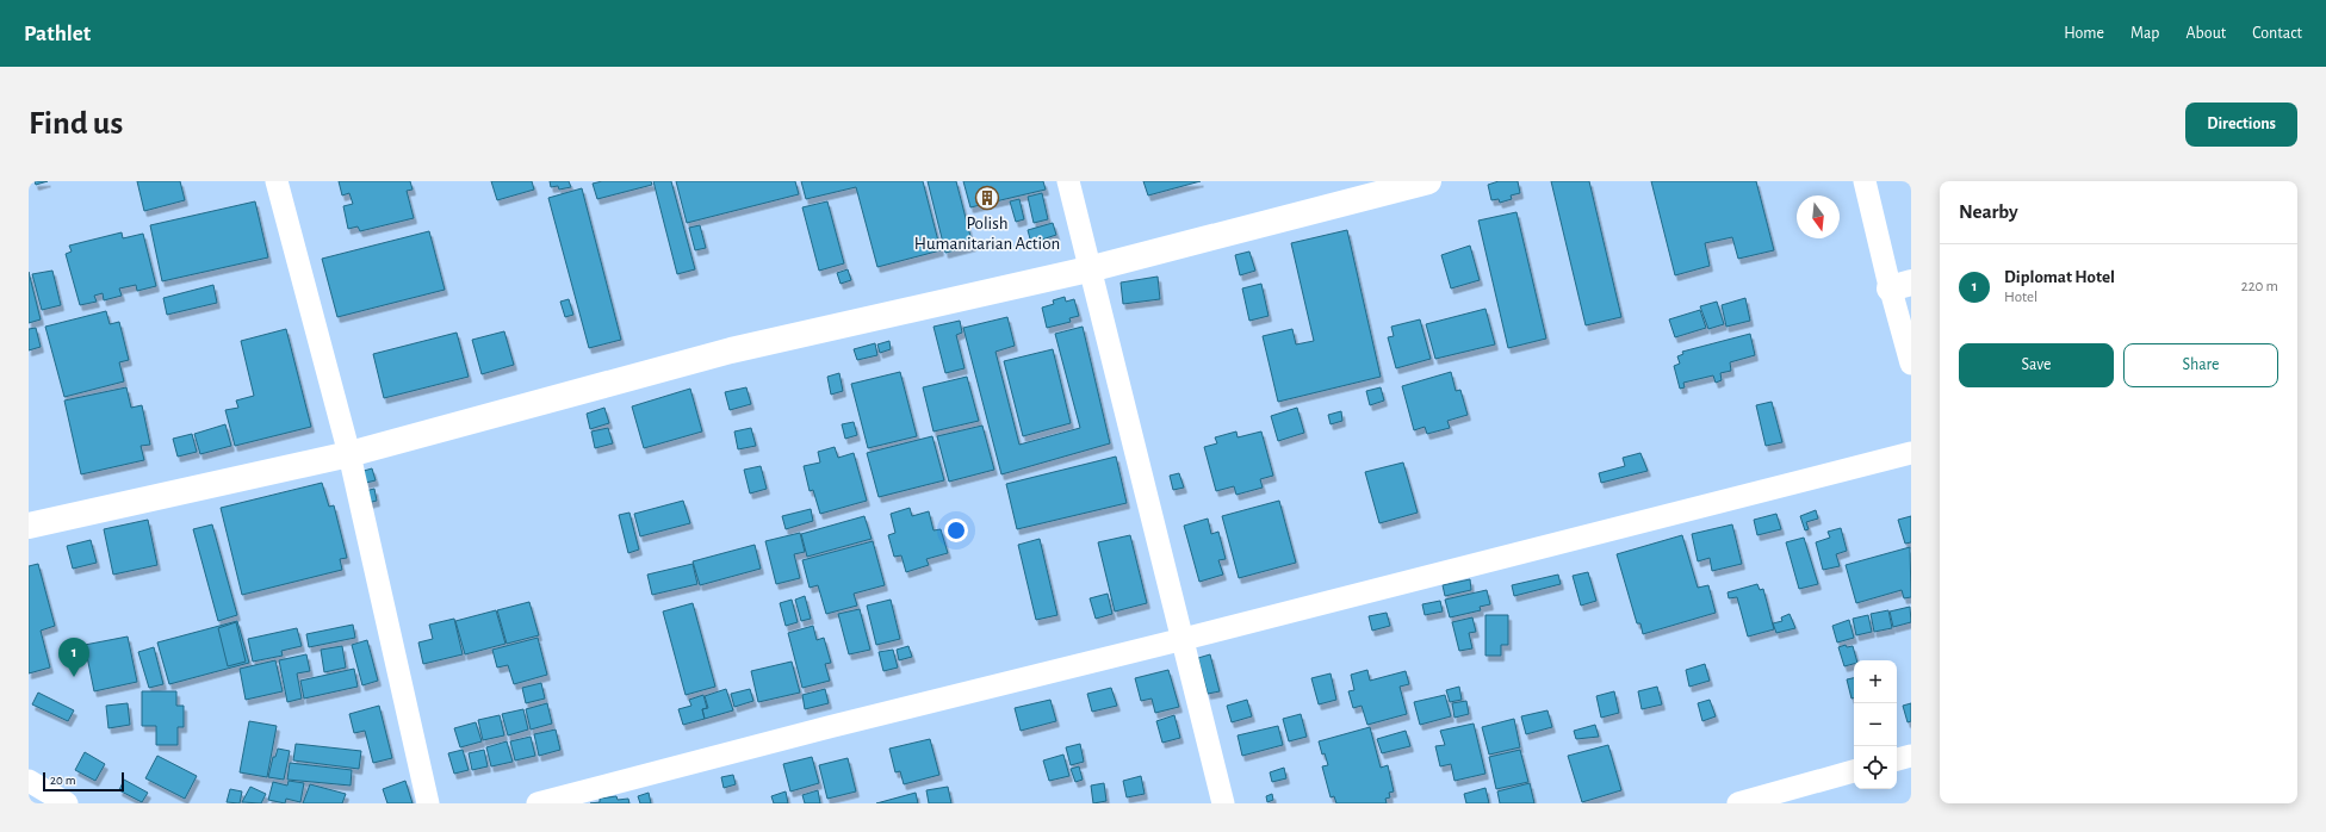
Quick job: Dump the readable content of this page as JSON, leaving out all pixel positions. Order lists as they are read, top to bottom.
{
  "places": {
    "building": ["Polish Humanitarian Action"]
  },
  "scale_bar": "20 m",
  "north": "bottom",
  "page": {
    "header": "Pathlet",
    "nav": [
      "Home",
      "Map",
      "About",
      "Contact"
    ],
    "buttons": [
      "Directions",
      ["Save", "Share"]
    ],
    "title": "Find us",
    "heading": "Nearby",
    "list": [
      {
        "mark": "1",
        "name": "Diplomat Hotel",
        "note": "Hotel",
        "value": "220 m"
      }
    ],
    "pins": "1",
    "map_buttons": ["+", "−"],
    "scale": "20 m"
  }
}
